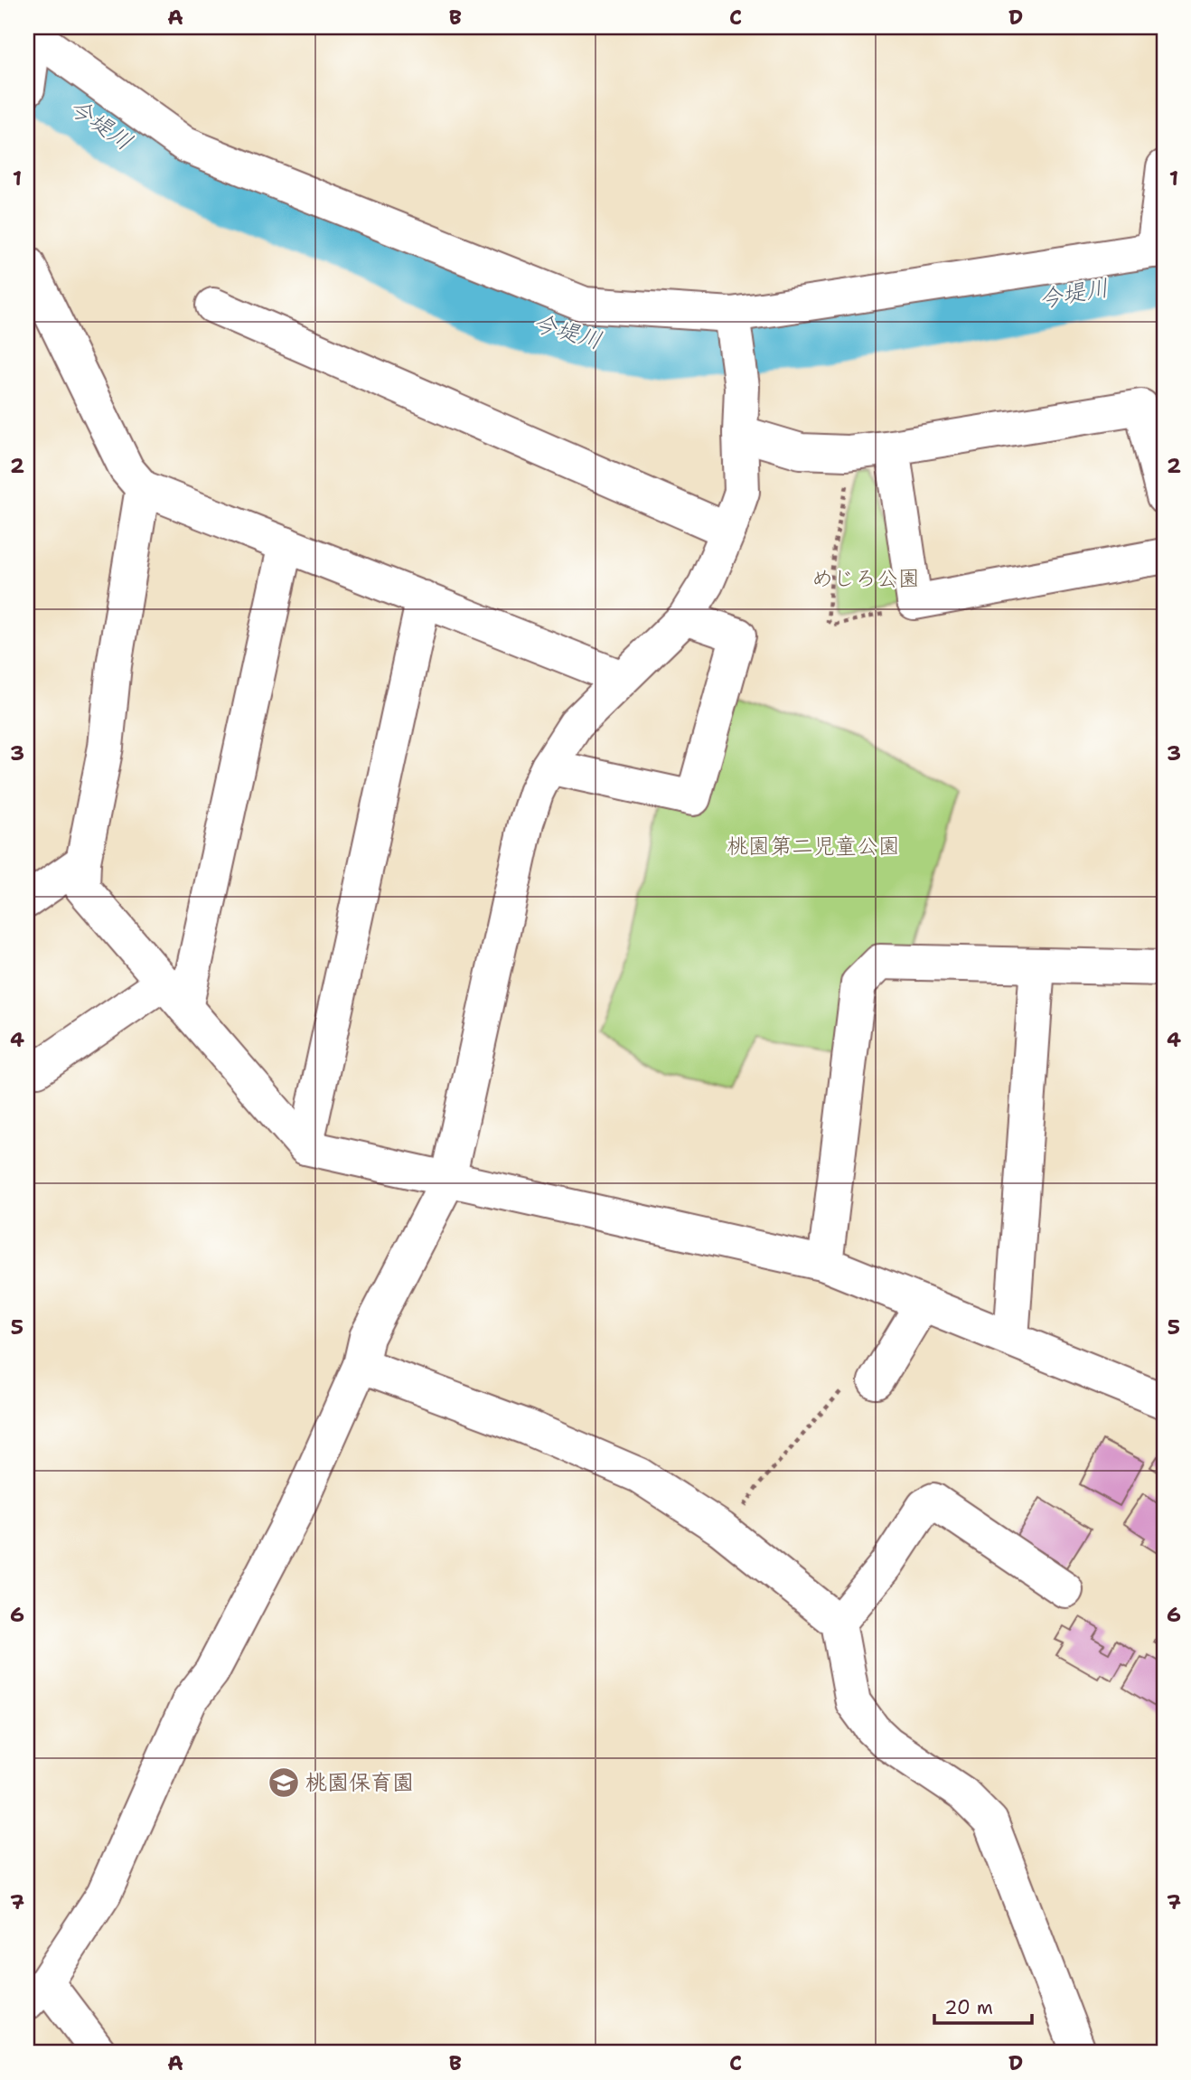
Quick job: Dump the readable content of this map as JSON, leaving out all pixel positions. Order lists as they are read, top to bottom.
{
  "water": ["今堤川"],
  "parks": ["めじろ公園", "桃園第二児童公園"],
  "places": {
    "school or university": ["桃園保育園"]
  },
  "scale_bar": "20 m",
  "grid": {
    "columns": [
      "A",
      "B",
      "C",
      "D"
    ],
    "rows": [
      "1",
      "2",
      "3",
      "4",
      "5",
      "6",
      "7"
    ]
  }
}
